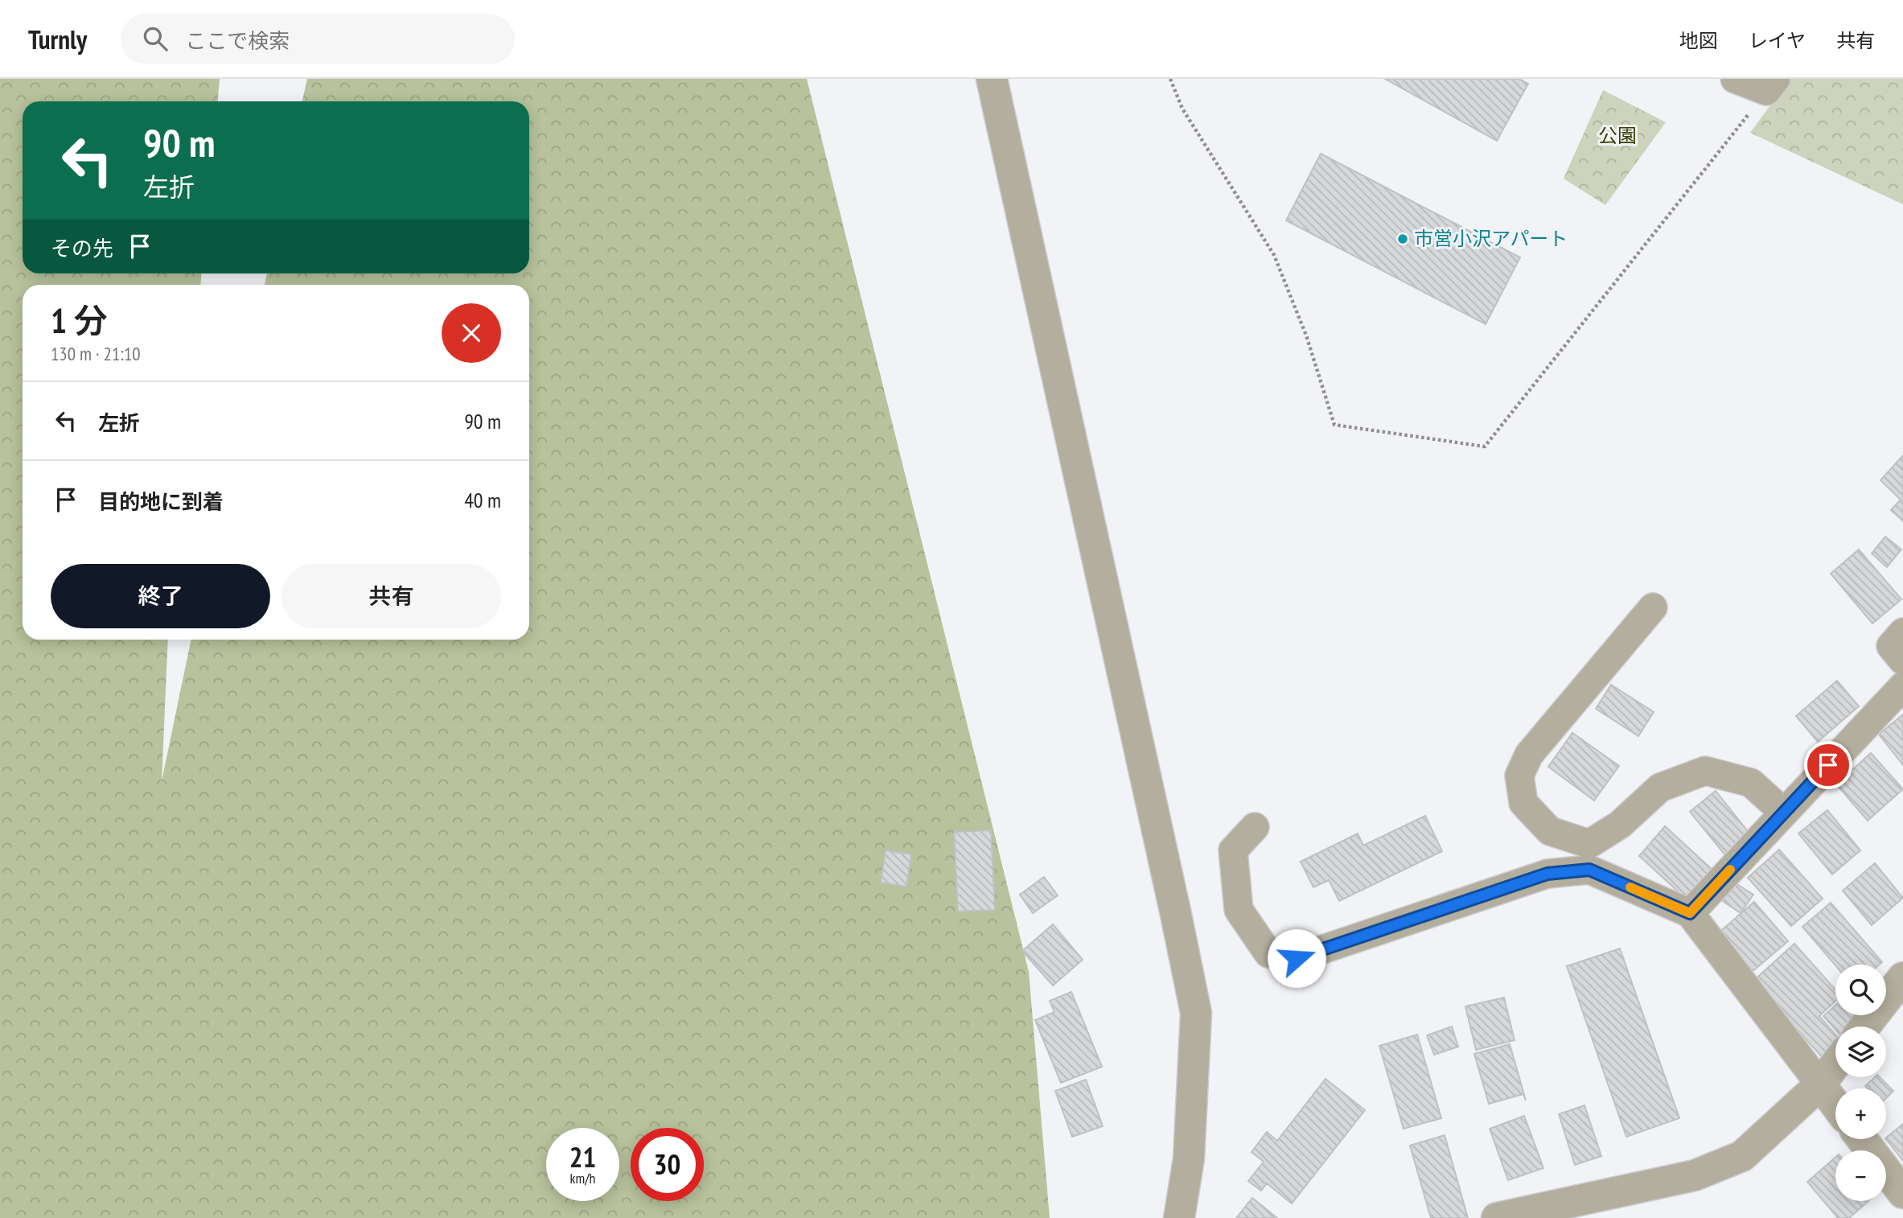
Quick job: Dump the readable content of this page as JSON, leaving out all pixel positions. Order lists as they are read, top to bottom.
{
  "parks": ["公園"],
  "places": ["市営小沢アパート"],
  "page": {
    "header": "Turnly",
    "search": "ここで検索",
    "nav": ["地図", "レイヤ", "共有"],
    "turn": ["90 m", "左折"],
    "then": "その先",
    "heading": ["1 分", "130 m · 21:10"],
    "list": [
      {
        "name": "左折",
        "value": "90 m"
      },
      {
        "name": "目的地に到着",
        "value": "40 m"
      }
    ],
    "buttons": ["終了", "共有"],
    "map_buttons": ["+", "−"],
    "speed": "21 km/h",
    "limit": "30"
  }
}
